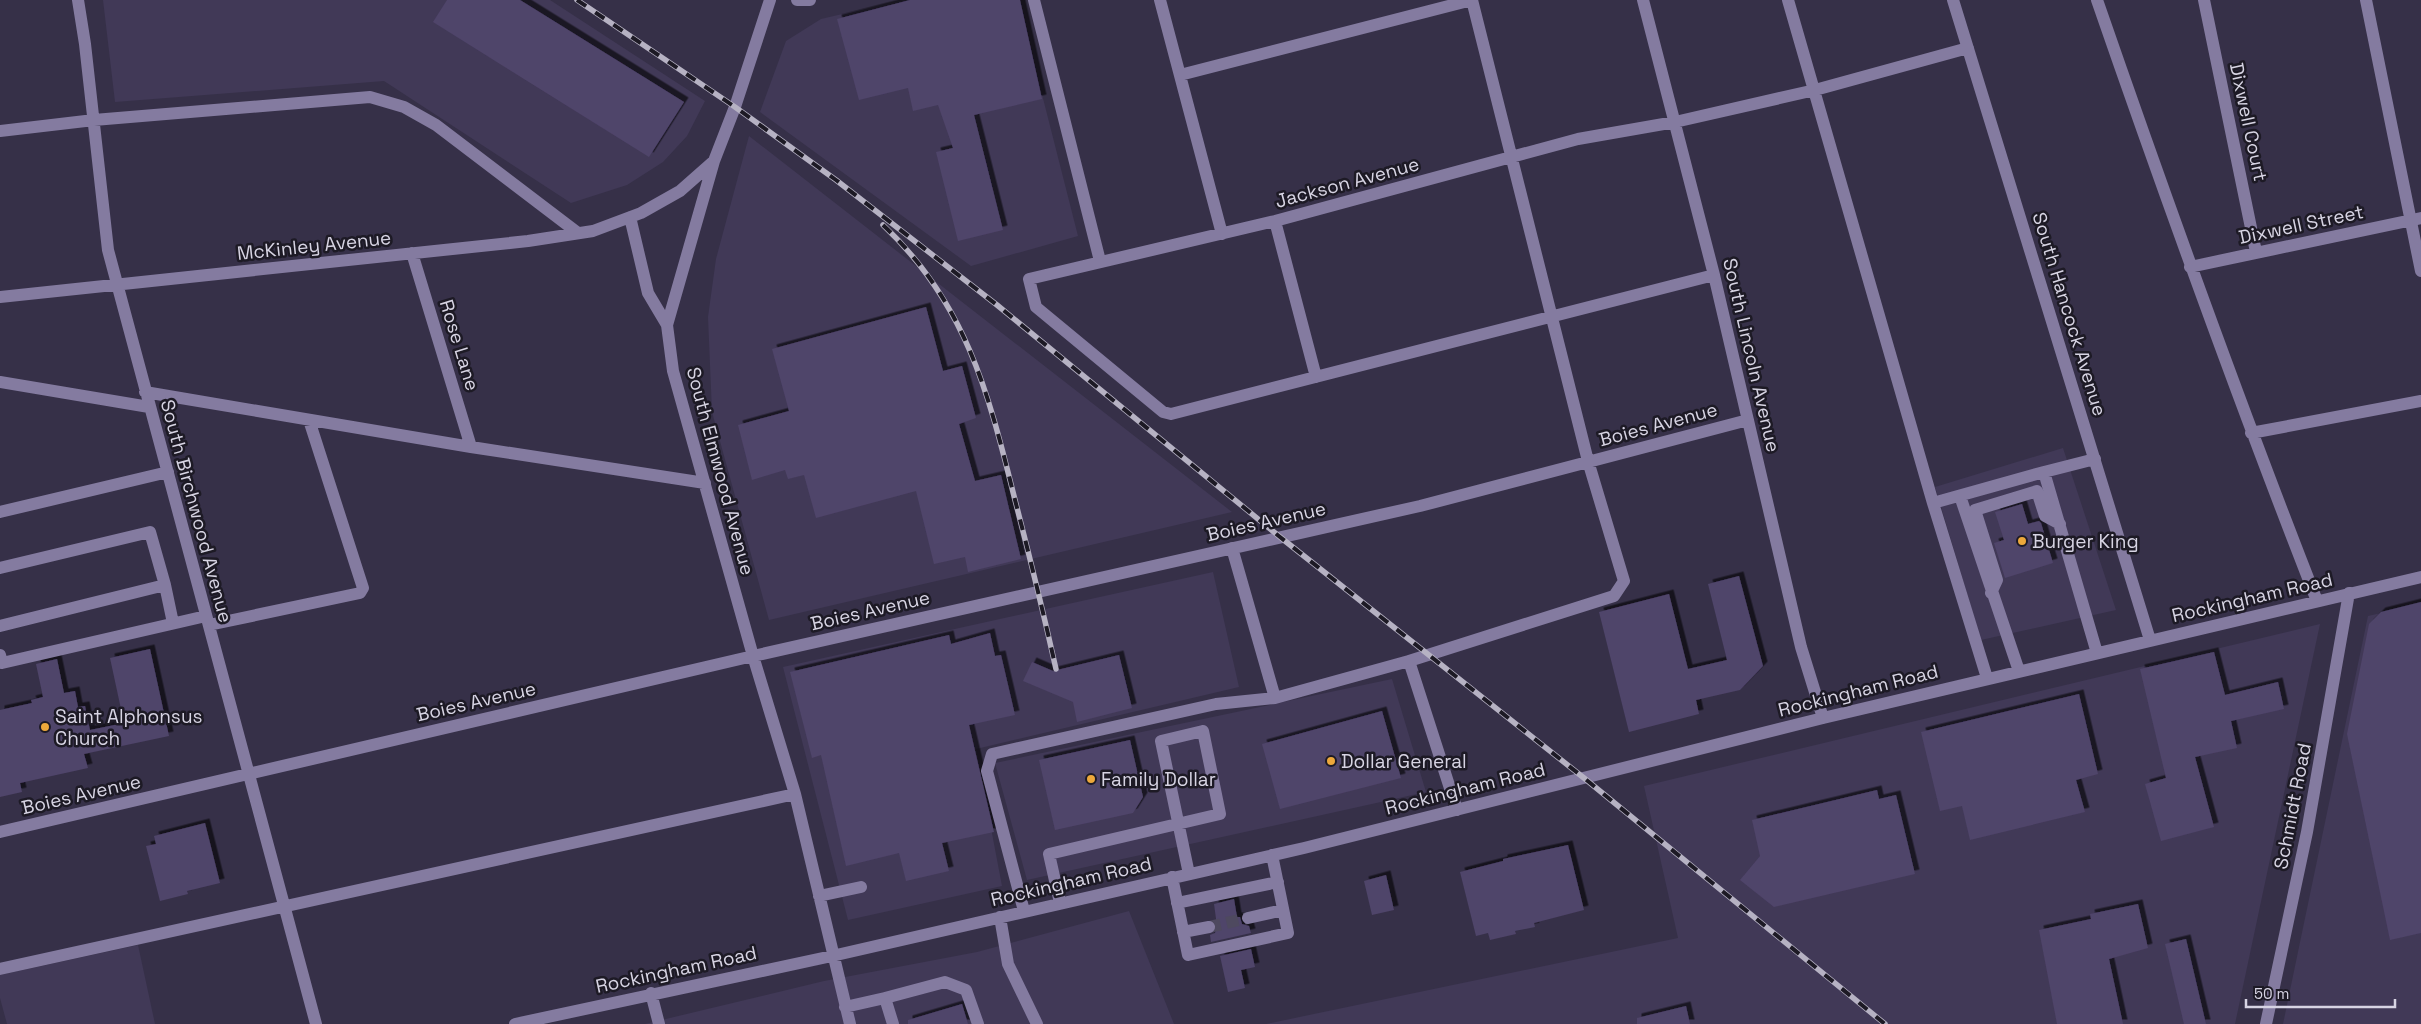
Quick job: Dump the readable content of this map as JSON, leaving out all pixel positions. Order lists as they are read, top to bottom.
{
  "streets": {
    "street": [
      "Dixwell Court",
      "Jackson Avenue",
      "Dixwell Street",
      "McKinley Avenue",
      "South Hancock Avenue",
      "Rose Lane",
      "South Lincoln Avenue",
      "Boies Avenue",
      "South Elmwood Avenue",
      "South Birchwood Avenue",
      "Rockingham Road",
      "Schmidt Road"
    ]
  },
  "crossings": [
    ["Dixwell Court", "Dixwell Street"],
    ["Jackson Avenue", "South Hancock Avenue"],
    ["Jackson Avenue", "South Lincoln Avenue"],
    ["McKinley Avenue", "Rose Lane"],
    ["McKinley Avenue", "South Elmwood Avenue"],
    ["McKinley Avenue", "South Birchwood Avenue"],
    ["South Hancock Avenue", "Rockingham Road"],
    ["South Lincoln Avenue", "Boies Avenue"],
    ["South Lincoln Avenue", "Rockingham Road"],
    ["Boies Avenue", "South Elmwood Avenue"],
    ["Boies Avenue", "South Birchwood Avenue"],
    ["South Elmwood Avenue", "Rockingham Road"],
    ["Rockingham Road", "Schmidt Road"]
  ],
  "places": [
    "Burger King",
    "Saint Alphonsus Church",
    "Dollar General",
    "Family Dollar"
  ],
  "scale_bar": "50 m"
}
